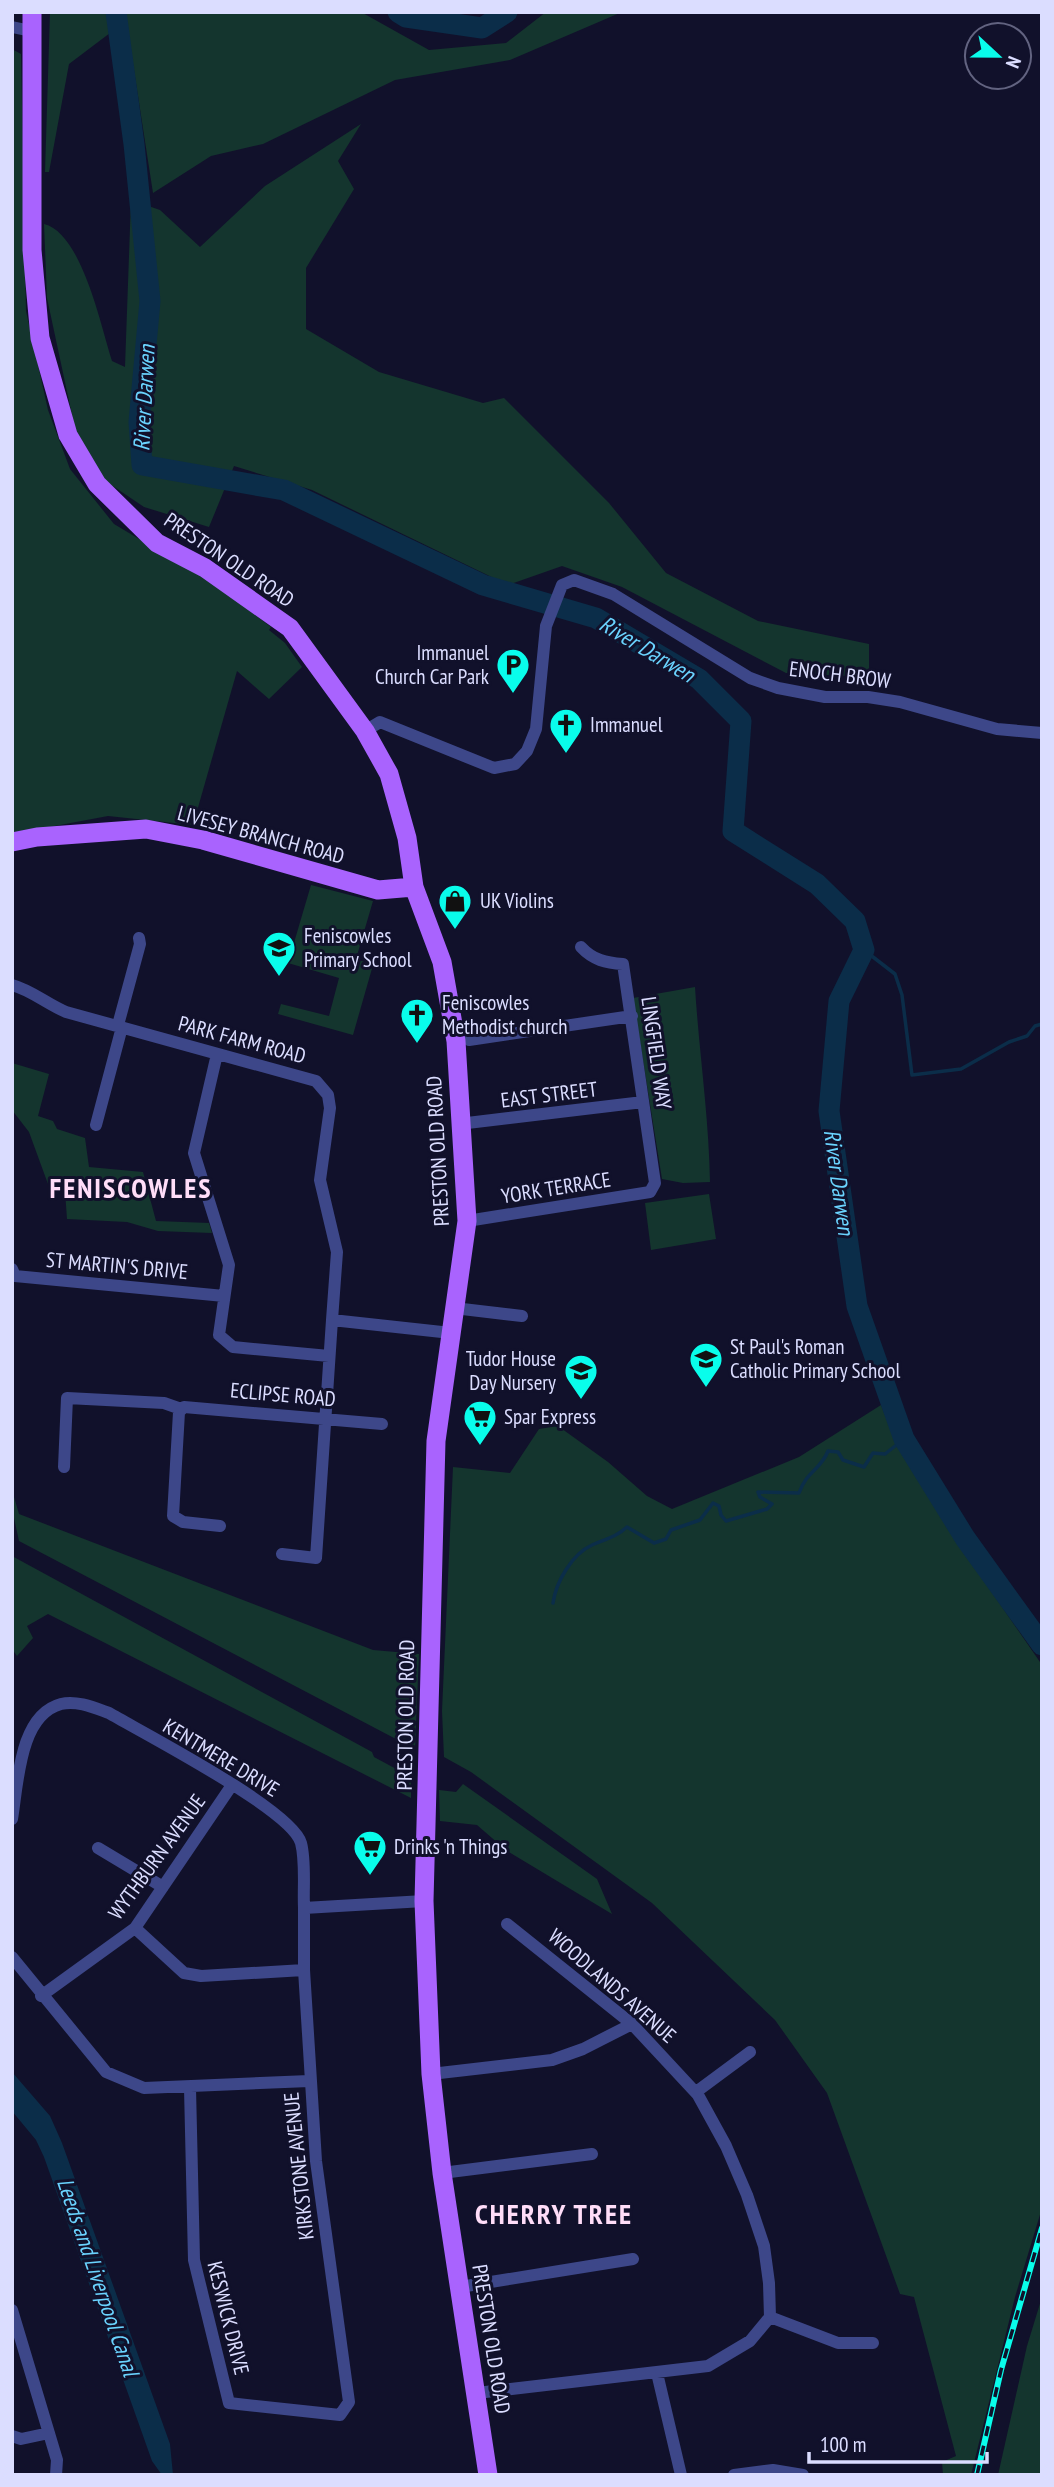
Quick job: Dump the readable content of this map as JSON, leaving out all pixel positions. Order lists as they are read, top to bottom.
{
  "streets": {
    "main road": ["PRESTON OLD ROAD", "LIVESEY BRANCH ROAD"],
    "street": [
      "ENOCH BROW",
      "PARK FARM ROAD",
      "LINGFIELD WAY",
      "EAST STREET",
      "YORK TERRACE",
      "ST MARTIN'S DRIVE",
      "ECLIPSE ROAD",
      "KENTMERE DRIVE",
      "WYTHBURN AVENUE",
      "WOODLANDS AVENUE",
      "KIRKSTONE AVENUE",
      "KESWICK DRIVE"
    ]
  },
  "crossings": [
    ["PRESTON OLD ROAD", "ENOCH BROW"],
    ["PRESTON OLD ROAD", "LIVESEY BRANCH ROAD"],
    ["PRESTON OLD ROAD", "EAST STREET"],
    ["PRESTON OLD ROAD", "YORK TERRACE"],
    ["PARK FARM ROAD", "ECLIPSE ROAD"],
    ["LINGFIELD WAY", "EAST STREET"],
    ["LINGFIELD WAY", "YORK TERRACE"],
    ["KENTMERE DRIVE", "WYTHBURN AVENUE"],
    ["KENTMERE DRIVE", "KIRKSTONE AVENUE"],
    ["KIRKSTONE AVENUE", "KESWICK DRIVE"]
  ],
  "districts": ["FENISCOWLES", "CHERRY TREE"],
  "water": ["River Darwen", "Leeds and Liverpool Canal"],
  "places": {
    "parking": ["Immanuel Church Car Park"],
    "church": ["Immanuel", "Feniscowles Methodist church"],
    "shop": ["UK Violins"],
    "school or university": ["Feniscowles Primary School", "St Paul's Roman Catholic Primary School", "Tudor House Day Nursery"],
    "supermarket": ["Spar Express", "Drinks 'n Things"]
  },
  "scale_bar": "100 m",
  "north": "right"
}
